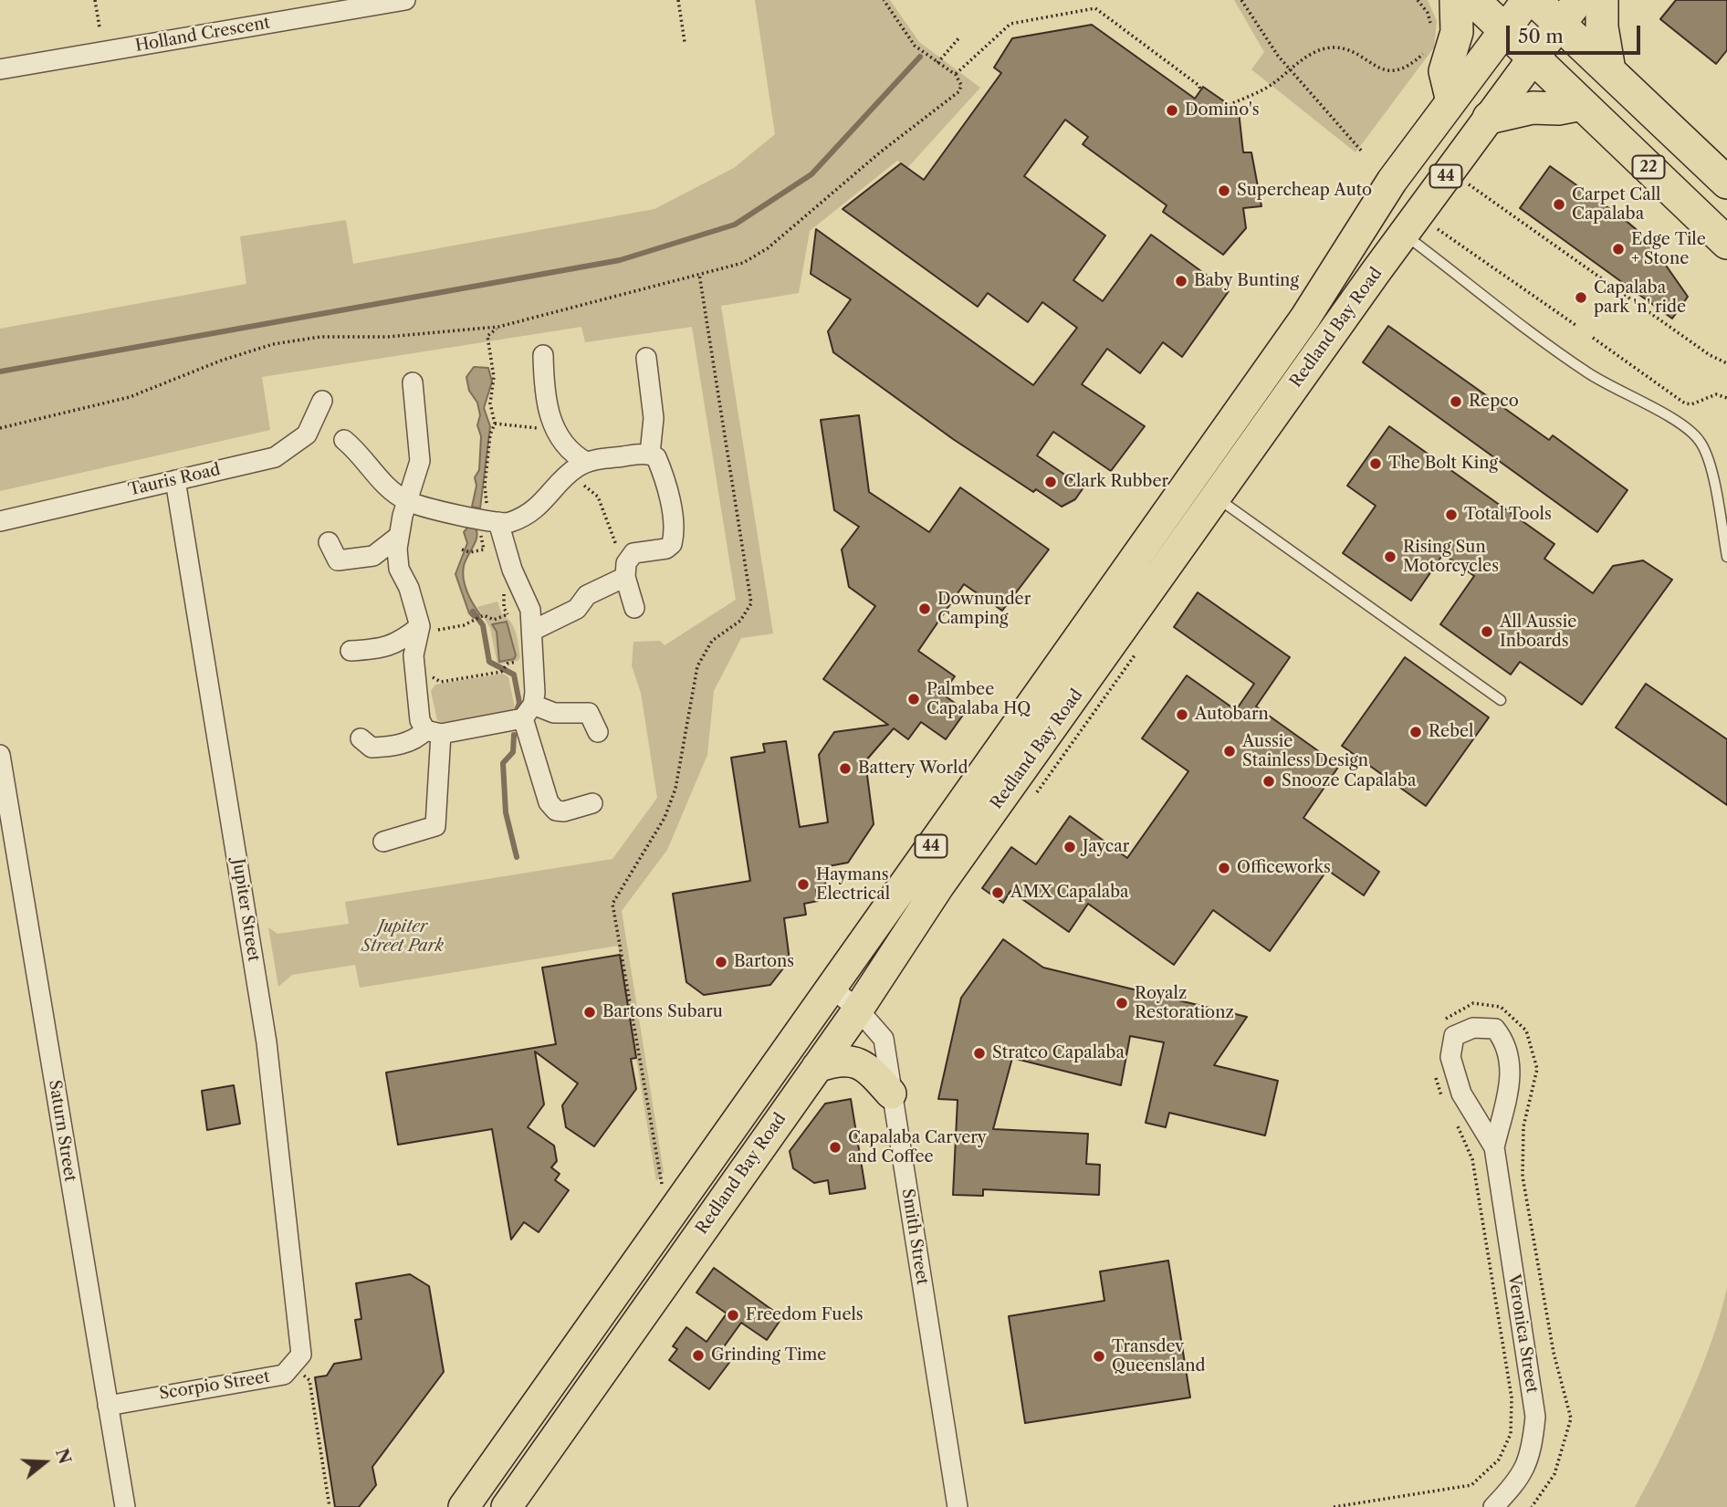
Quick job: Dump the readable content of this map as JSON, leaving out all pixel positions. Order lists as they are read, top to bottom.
{
  "streets": {
    "highway": ["22"],
    "main road": ["44", "Redland Bay Road"],
    "street": [
      "Holland Crescent",
      "Tauris Road",
      "Jupiter Street",
      "Saturn Street",
      "Smith Street",
      "Veronica Street",
      "Scorpio Street"
    ]
  },
  "crossings": [
    ["22", "Redland Bay Road"],
    ["Redland Bay Road", "Smith Street"],
    ["Tauris Road", "Jupiter Street"],
    ["Jupiter Street", "Scorpio Street"],
    ["Saturn Street", "Scorpio Street"]
  ],
  "parks": ["Jupiter Street Park"],
  "places": [
    "Domino's",
    "Supercheap Auto",
    "Carpet Call Capalaba",
    "Edge Tile + Stone",
    "Baby Bunting",
    "Capalaba park 'n' ride",
    "Repco",
    "The Bolt King",
    "Clark Rubber",
    "Total Tools",
    "Rising Sun Motorcycles",
    "Downunder Camping",
    "All Aussie Inboards",
    "Palmbee Capalaba HQ",
    "Autobarn",
    "Rebel",
    "Aussie Stainless Design",
    "Battery World",
    "Snooze Capalaba",
    "Jaycar",
    "Officeworks",
    "Haymans Electrical",
    "AMX Capalaba",
    "Bartons",
    "Royalz Restorationz",
    "Bartons Subaru",
    "Stratco Capalaba",
    "Capalaba Carvery and Coffee",
    "Freedom Fuels",
    "Grinding Time",
    "Transdev Queensland"
  ],
  "scale_bar": "50 m",
  "north": "right"
}
